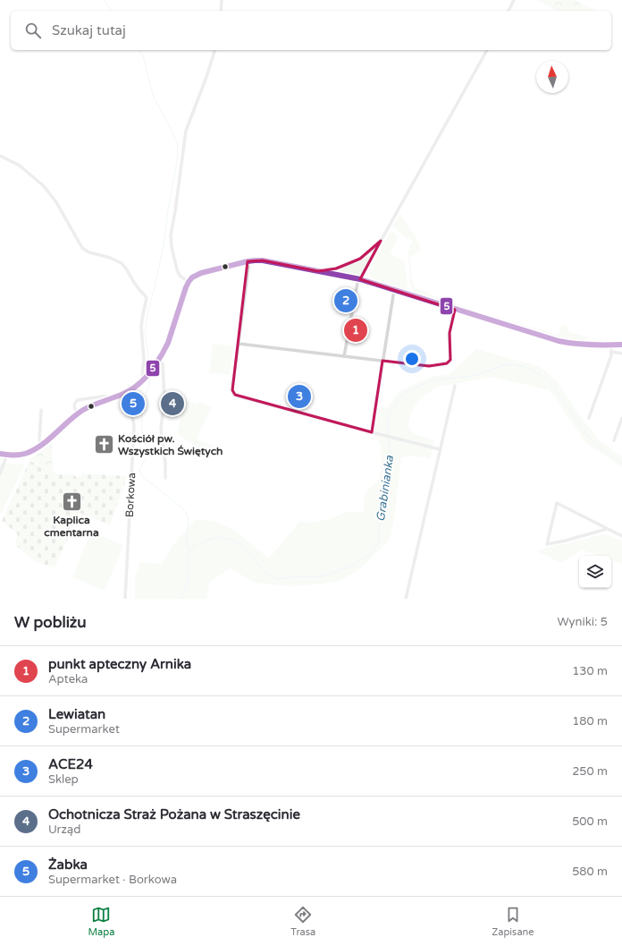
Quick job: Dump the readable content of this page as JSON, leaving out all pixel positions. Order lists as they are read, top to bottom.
{
  "streets": {
    "street": ["Borkowa"]
  },
  "water": ["Grabinianka"],
  "places": {
    "church": ["Kościół pw. Wszystkich Świętych", "Kaplica cmentarna"]
  },
  "lines": ["transit line 5"],
  "north": "top",
  "page": {
    "search": "Szukaj tutaj",
    "pins": [
      "2",
      "1",
      "3",
      "4",
      "5"
    ],
    "heading": ["W pobliżu", "Wyniki: 5"],
    "list": [
      {
        "mark": "1",
        "name": "punkt apteczny Arnika",
        "note": "Apteka",
        "value": "130 m"
      },
      {
        "mark": "2",
        "name": "Lewiatan",
        "note": "Supermarket",
        "value": "180 m"
      },
      {
        "mark": "3",
        "name": "ACE24",
        "note": "Sklep",
        "value": "250 m"
      },
      {
        "mark": "4",
        "name": "Ochotnicza Straż Pożana w Straszęcinie",
        "note": "Urząd",
        "value": "500 m"
      },
      {
        "mark": "5",
        "name": "Żabka",
        "note": "Supermarket · Borkowa",
        "value": "580 m"
      }
    ],
    "nav": ["Mapa", "Trasa", "Zapisane"]
  }
}
